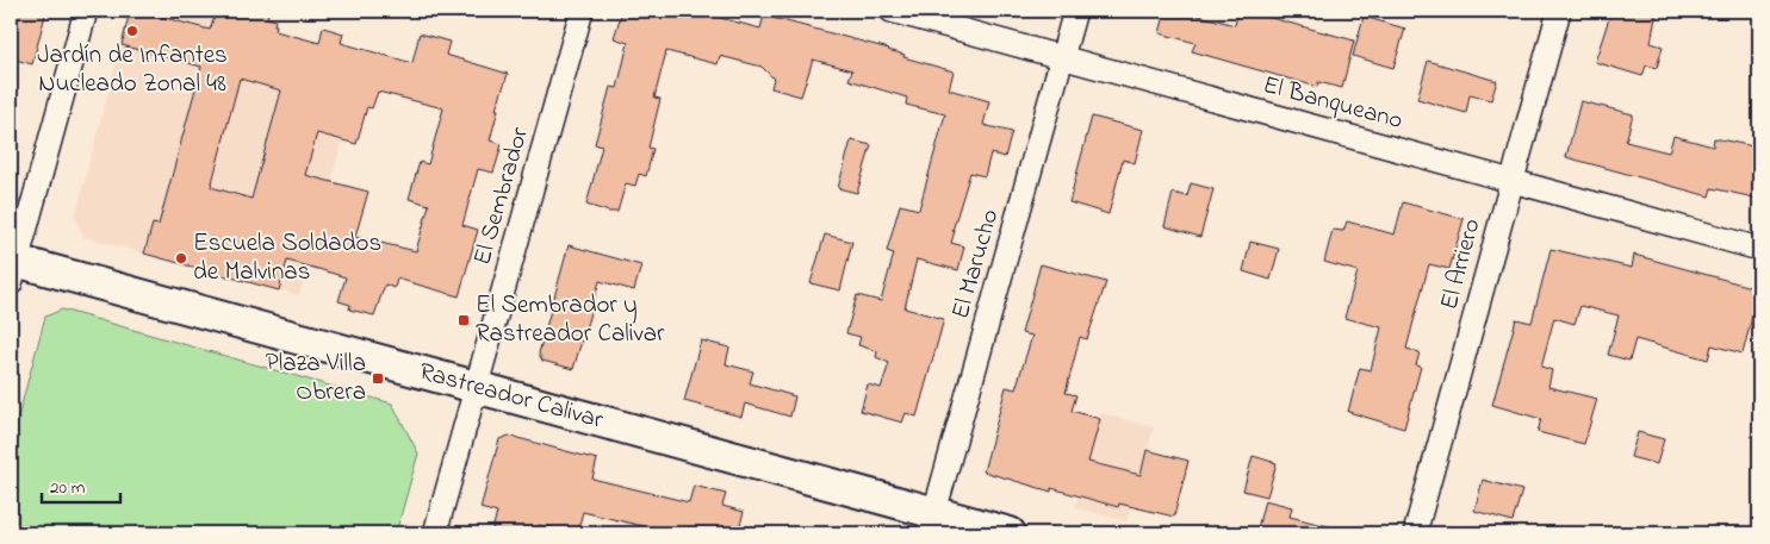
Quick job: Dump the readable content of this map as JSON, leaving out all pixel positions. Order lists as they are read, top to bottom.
{
  "streets": {
    "main road": ["Rastreador Calivar"],
    "street": [
      "El Banqueano",
      "El Sembrador",
      "El Marucho",
      "El Arriero"
    ]
  },
  "crossings": [
    ["El Banqueano", "El Marucho"],
    ["El Banqueano", "El Arriero"],
    ["El Sembrador", "Rastreador Calivar"],
    ["El Marucho", "Rastreador Calivar"]
  ],
  "places": {
    "other": ["Jardín de Infantes Nucleado Zonal 48", "Escuela Soldados de Malvinas"],
    "transit": ["El Sembrador y Rastreador Calivar", "Plaza Villa Obrera"]
  },
  "scale_bar": "20 m"
}
